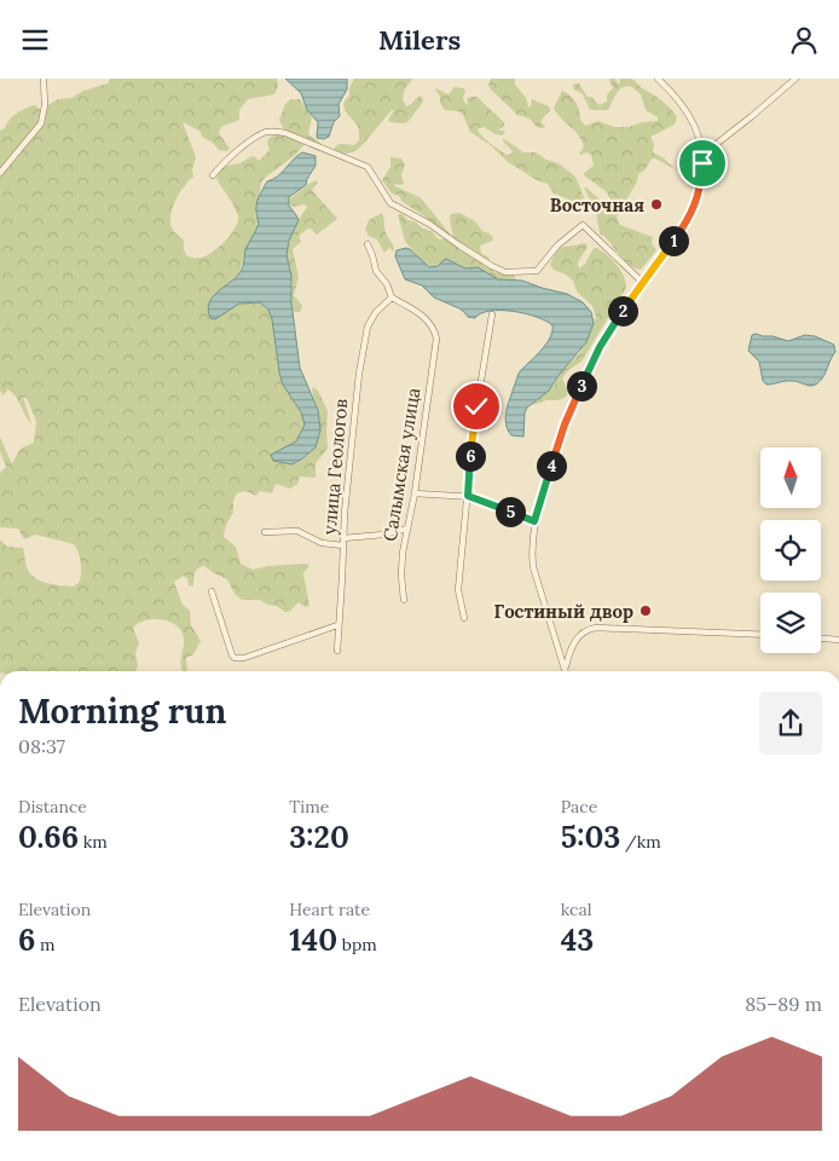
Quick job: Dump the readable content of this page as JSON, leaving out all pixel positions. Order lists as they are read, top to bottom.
{
  "streets": {
    "street": ["Салымская улица", "улица Геологов"]
  },
  "crossings": [
    ["Салымская улица", "улица Геологов"]
  ],
  "places": ["Восточная", "Гостиный двор"],
  "north": "top",
  "page": {
    "header": "Milers",
    "pins": [
      "1",
      "2",
      "3",
      "6",
      "4",
      "5"
    ],
    "heading": ["Morning run", "08:37"],
    "stats": [
      ["Distance", "0.66 km"],
      ["Time", "3:20"],
      ["Pace", "5:03 /km"],
      ["Elevation", "6 m"],
      ["Heart rate", "140 bpm"],
      ["kcal", "43"]
    ],
    "chart": ["Elevation", "85–89 m"]
  }
}
